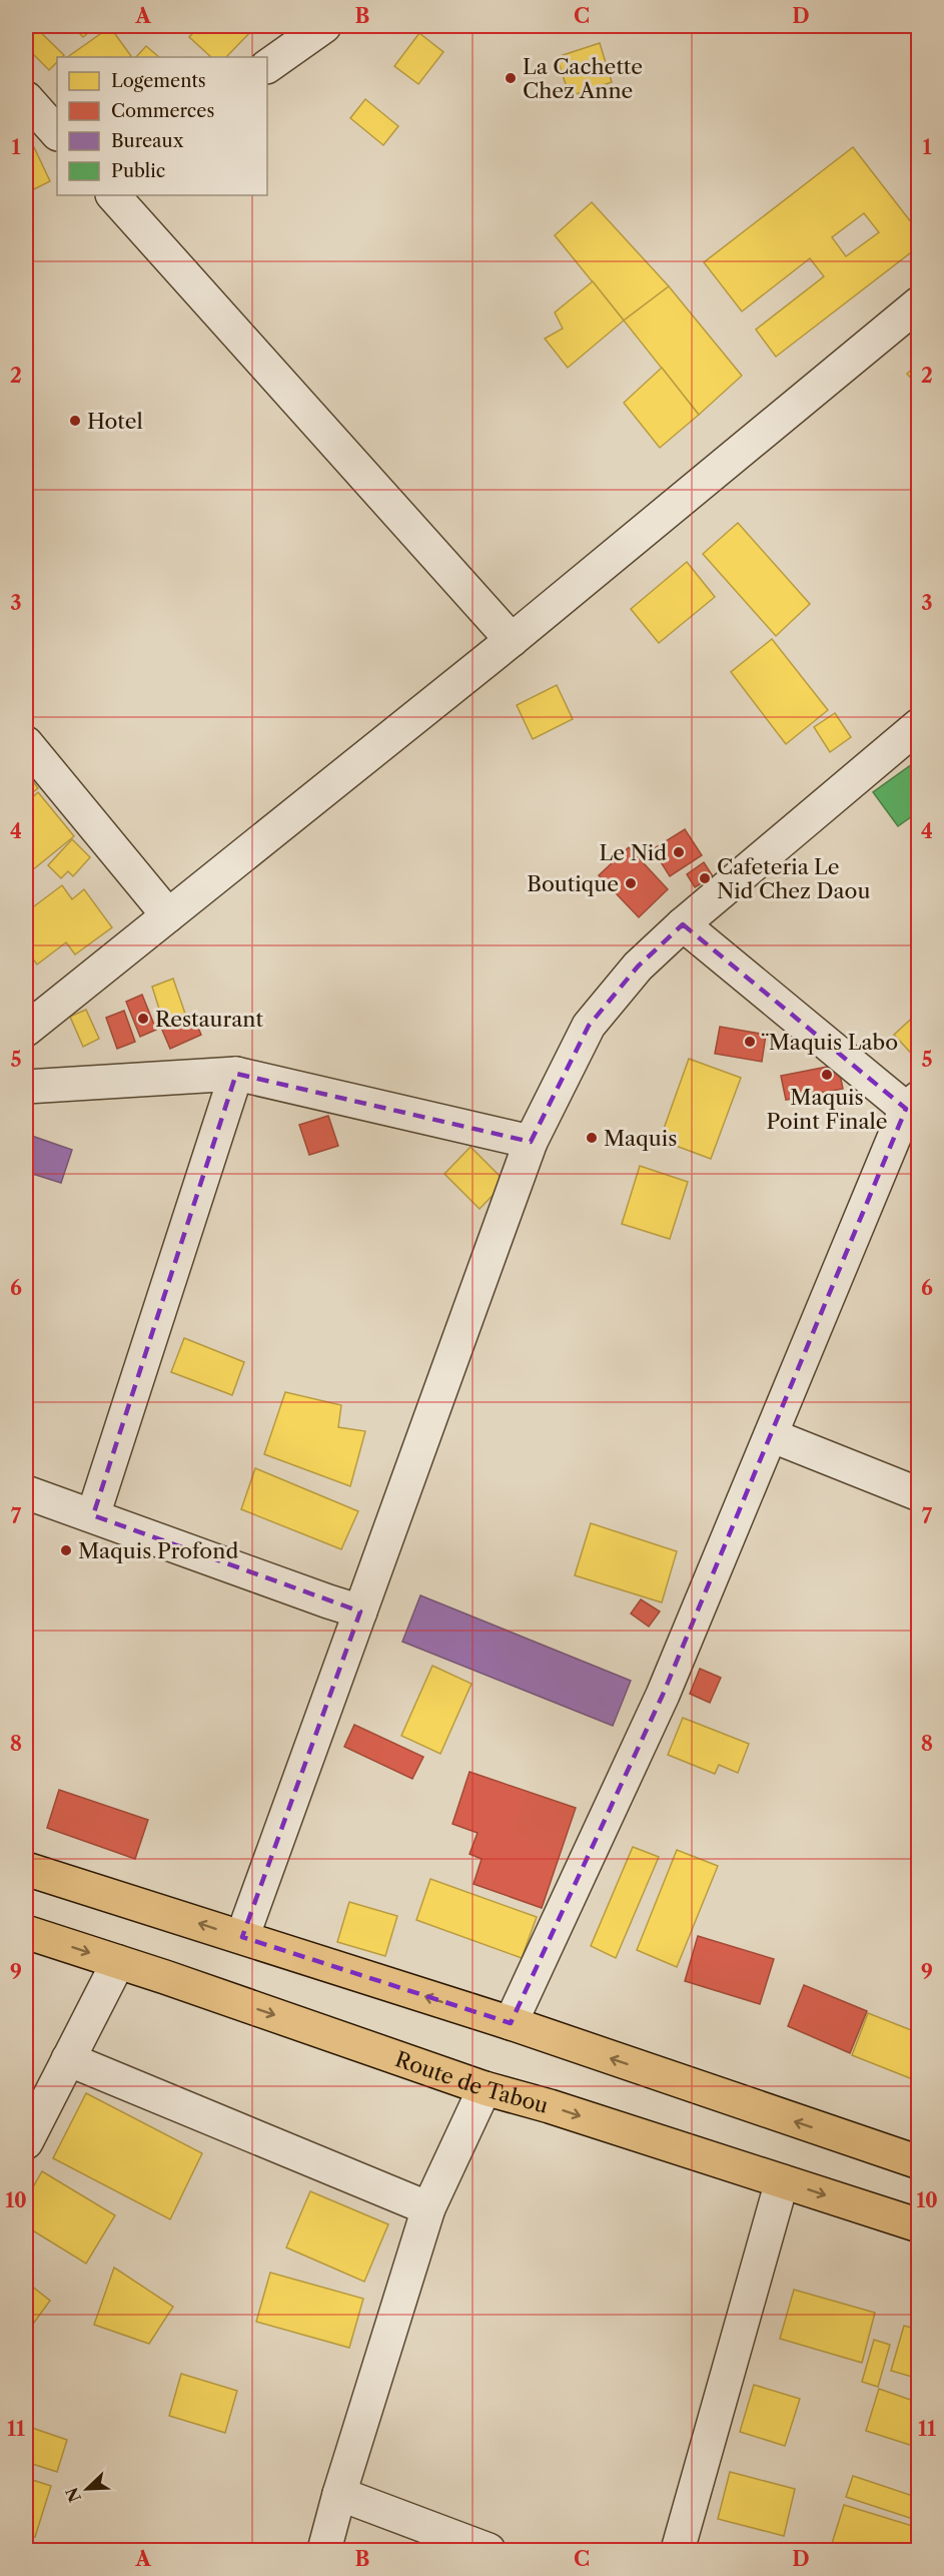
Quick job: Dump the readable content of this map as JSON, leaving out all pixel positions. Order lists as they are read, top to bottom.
{
  "streets": {
    "main road": ["Route de Tabou"]
  },
  "places": [
    "La Cachette Chez Anne",
    "Hotel",
    "Le Nid",
    "Cafeteria Le Nid Chez Daou",
    "Boutique",
    "Restaurant",
    "¨Maquis Labo",
    "Maquis Point Finale",
    "Maquis",
    "Maquis Profond"
  ],
  "legend": [
    "Logements",
    "Commerces",
    "Bureaux",
    "Public"
  ],
  "north": "bottom left",
  "grid": {
    "columns": [
      "A",
      "B",
      "C",
      "D"
    ],
    "rows": [
      "1",
      "2",
      "3",
      "4",
      "5",
      "6",
      "7",
      "8",
      "9",
      "10",
      "11"
    ]
  }
}
